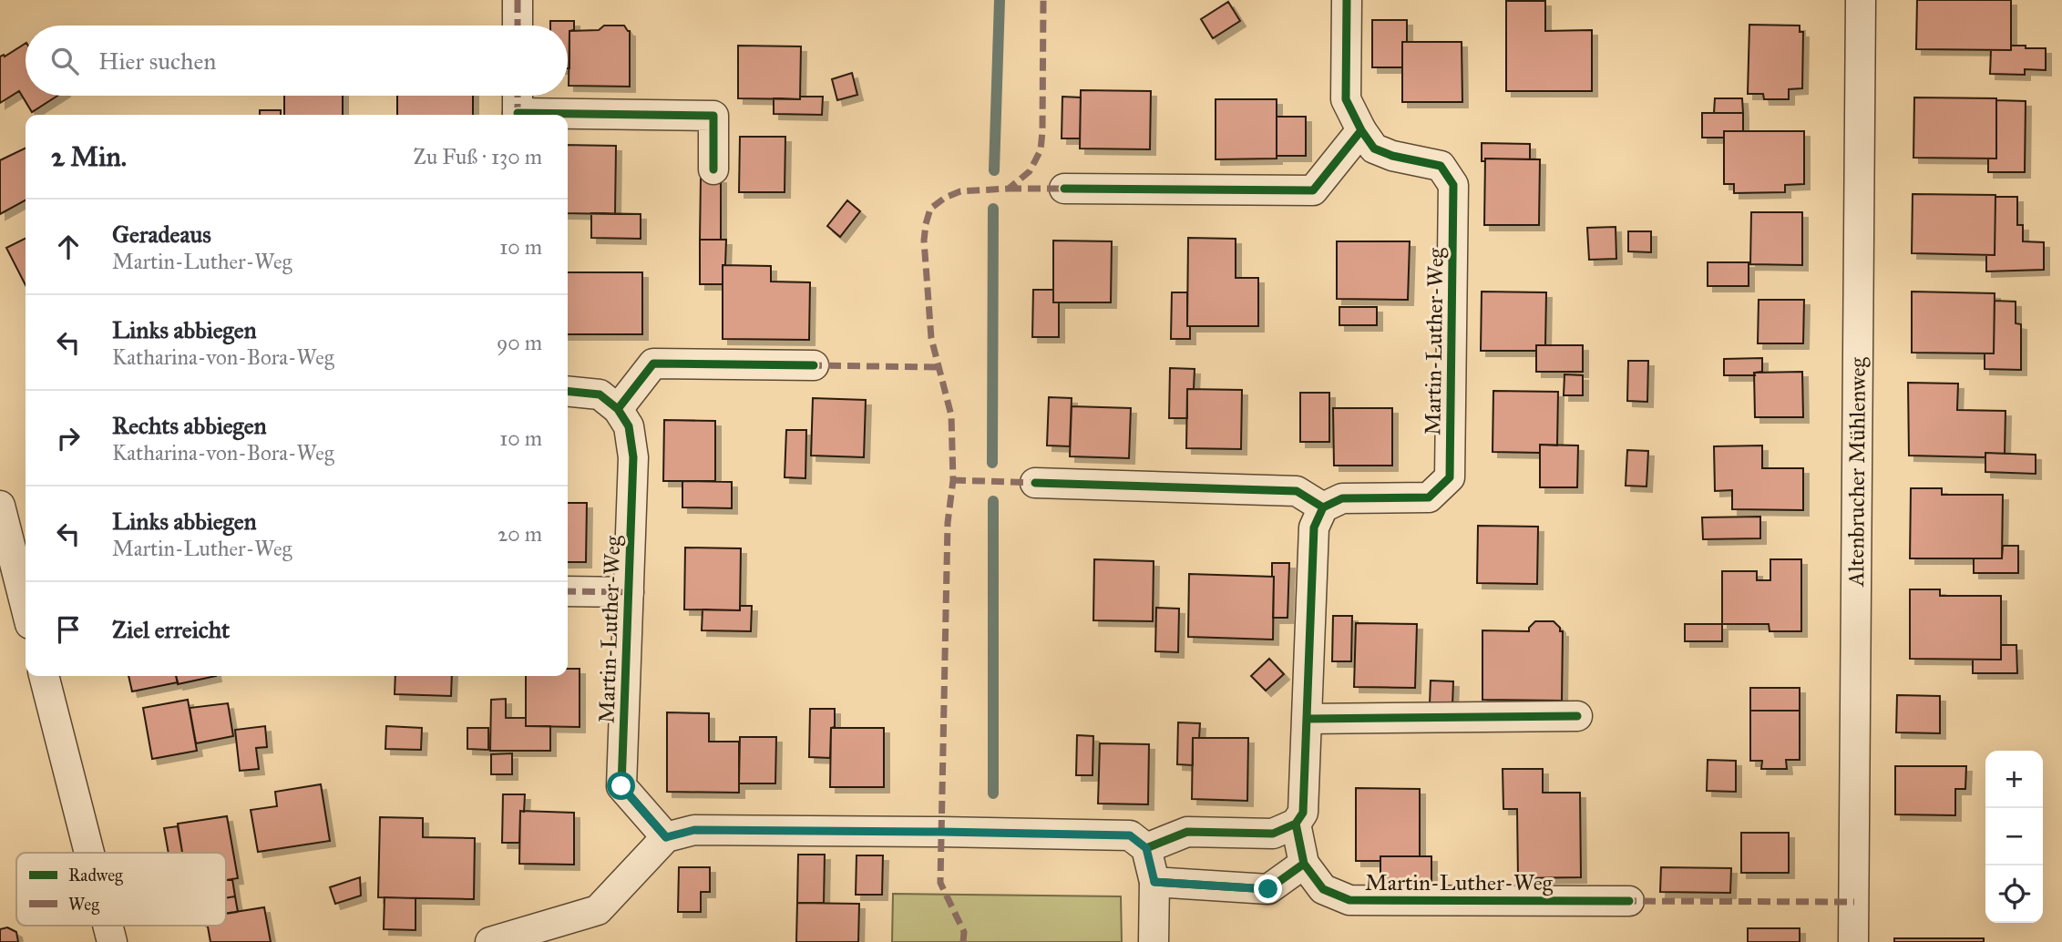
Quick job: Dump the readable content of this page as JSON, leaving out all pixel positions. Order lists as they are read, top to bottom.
{
  "streets": {
    "street": ["Martin-Luther-Weg", "Altenbrucher Mühlenweg"]
  },
  "legend": ["Radweg", "Weg"],
  "page": {
    "search": "Hier suchen",
    "heading": ["2 Min.", "Zu Fuß · 130 m"],
    "list": [
      ["Geradeaus", "Martin-Luther-Weg", "10 m"],
      ["Links abbiegen", "Katharina-von-Bora-Weg", "90 m"],
      ["Rechts abbiegen", "Katharina-von-Bora-Weg", "10 m"],
      ["Links abbiegen", "Martin-Luther-Weg", "20 m"],
      "Ziel erreicht"
    ],
    "map_buttons": ["+", "−"]
  }
}
